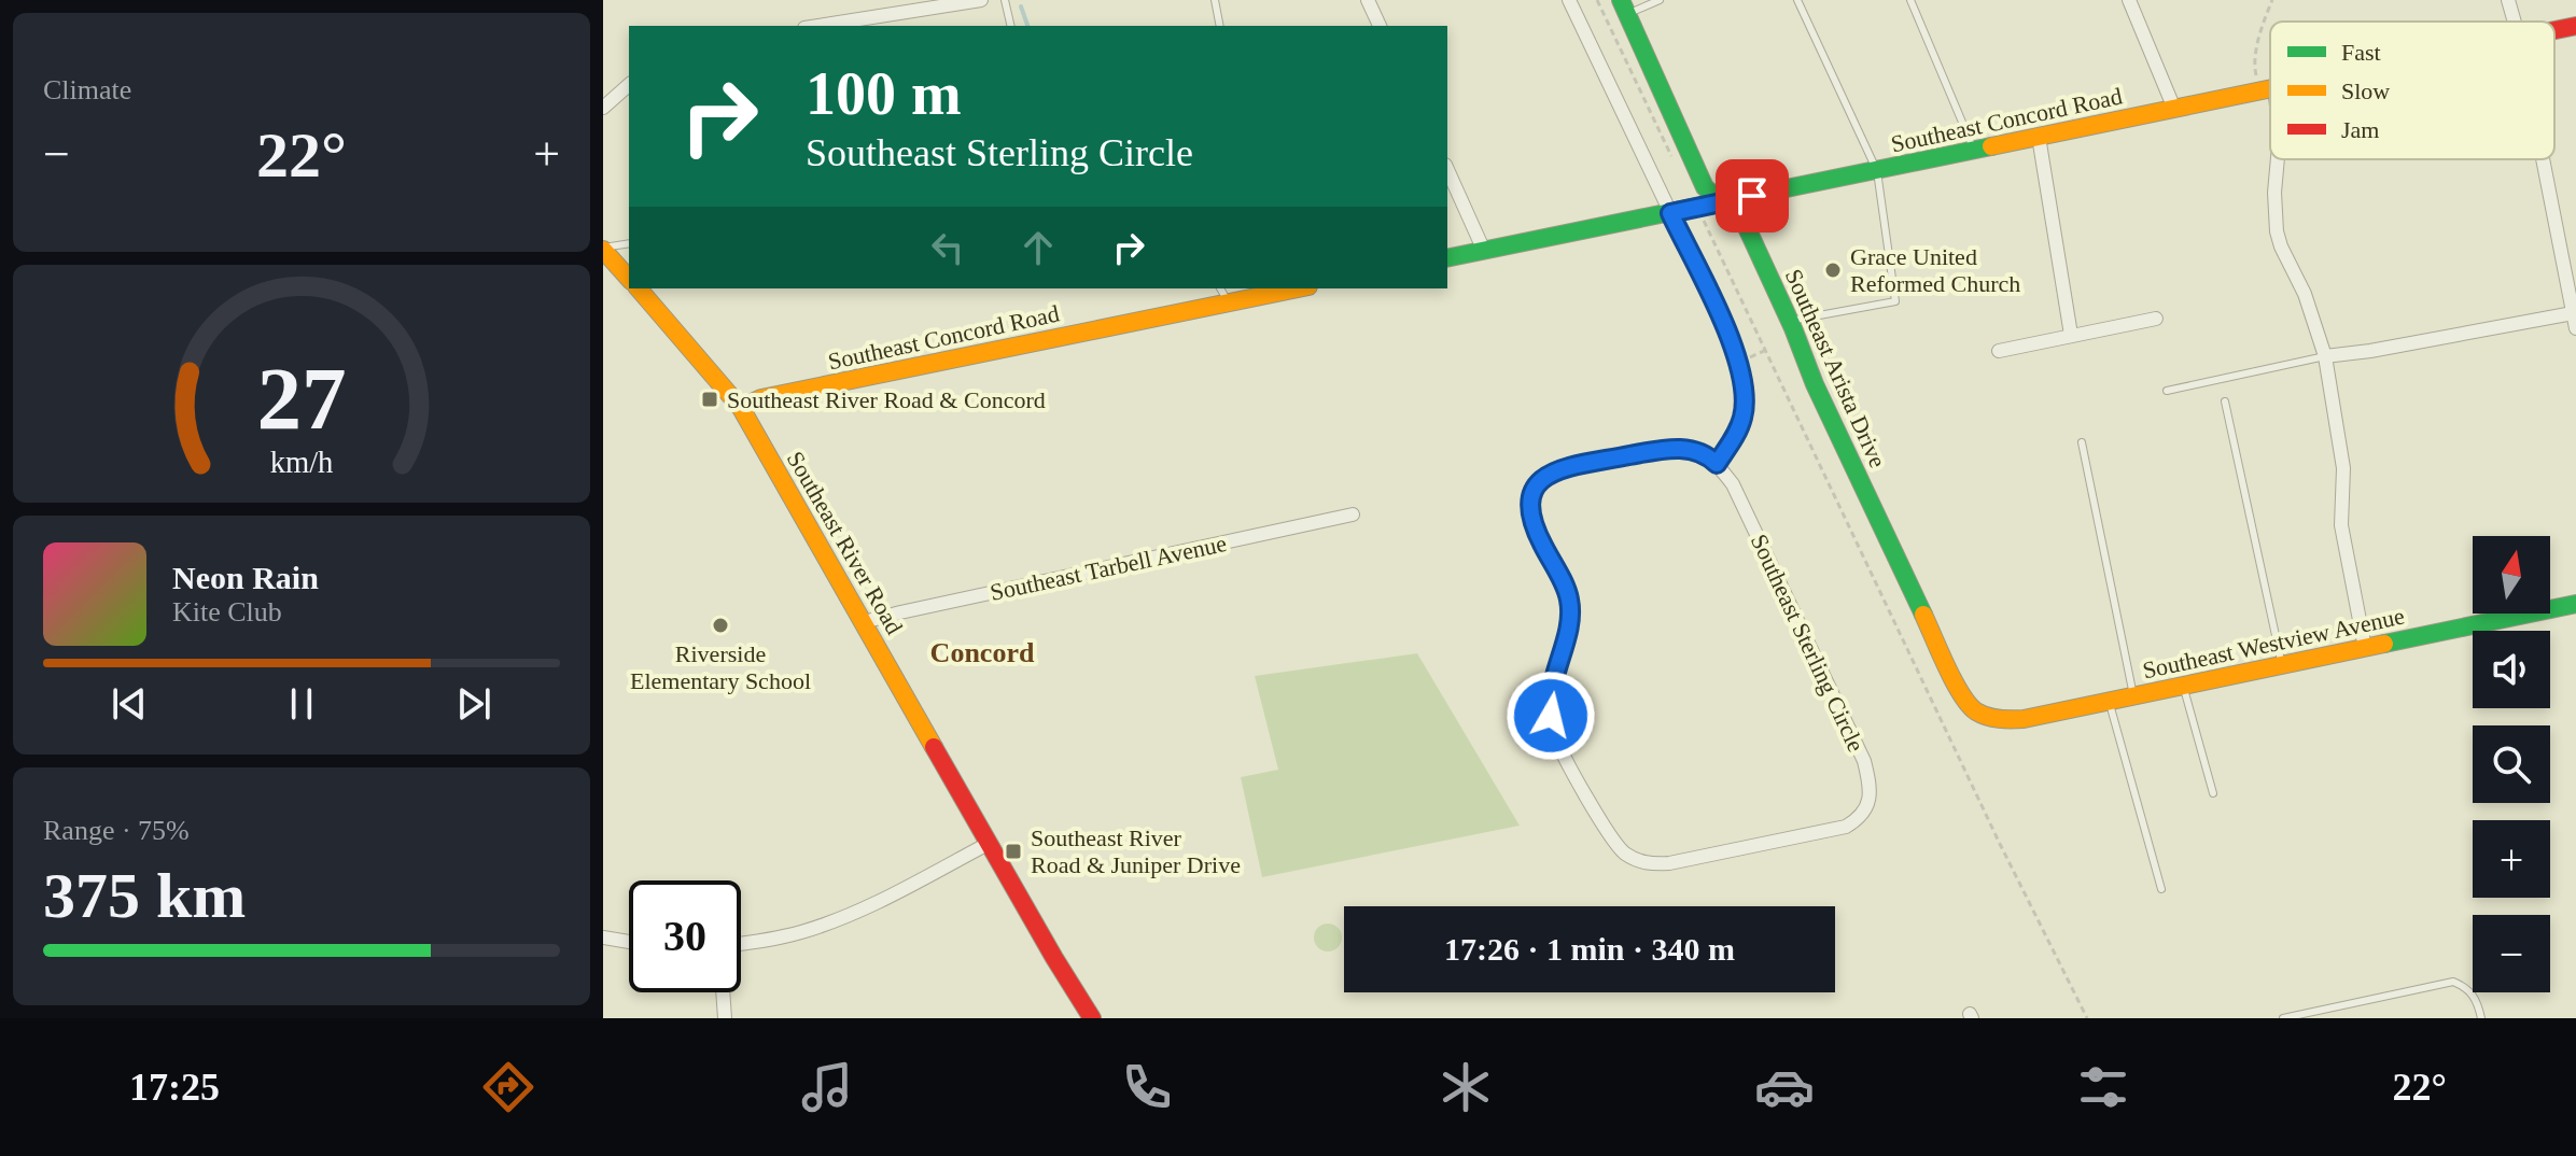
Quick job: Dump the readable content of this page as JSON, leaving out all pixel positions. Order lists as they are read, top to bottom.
{
  "streets": {
    "street": [
      "Southeast Concord Road",
      "Southeast Arista Drive",
      "Southeast River Road",
      "Southeast Tarbell Avenue",
      "Southeast Sterling Circle",
      "Southeast Westview Avenue"
    ]
  },
  "crossings": [
    ["Southeast Concord Road", "Southeast Arista Drive"],
    ["Southeast Concord Road", "Southeast River Road"],
    ["Southeast Arista Drive", "Southeast Westview Avenue"],
    ["Southeast River Road", "Southeast Tarbell Avenue"]
  ],
  "districts": ["Concord"],
  "places": {
    "other": ["Grace United Reformed Church", "Riverside Elementary School"],
    "transit": ["Southeast River Road & Concord", "Southeast River Road & Juniper Drive"]
  },
  "legend": ["Fast", "Slow", "Jam"],
  "north": "top",
  "page": {
    "tile": [
      "Climate",
      ["Range · 75%", "375 km"]
    ],
    "turn": ["100 m", "Southeast Sterling Circle"],
    "heat": ["−", "22°", "+"],
    "map_buttons": ["+", "−"],
    "song": ["Neon Rain", "Kite Club"],
    "limit": "30",
    "trip": "17:26 · 1 min · 340 m",
    "tabs": ["17:25", "22°"],
    "gauge": ["27", "km/h"]
  }
}
